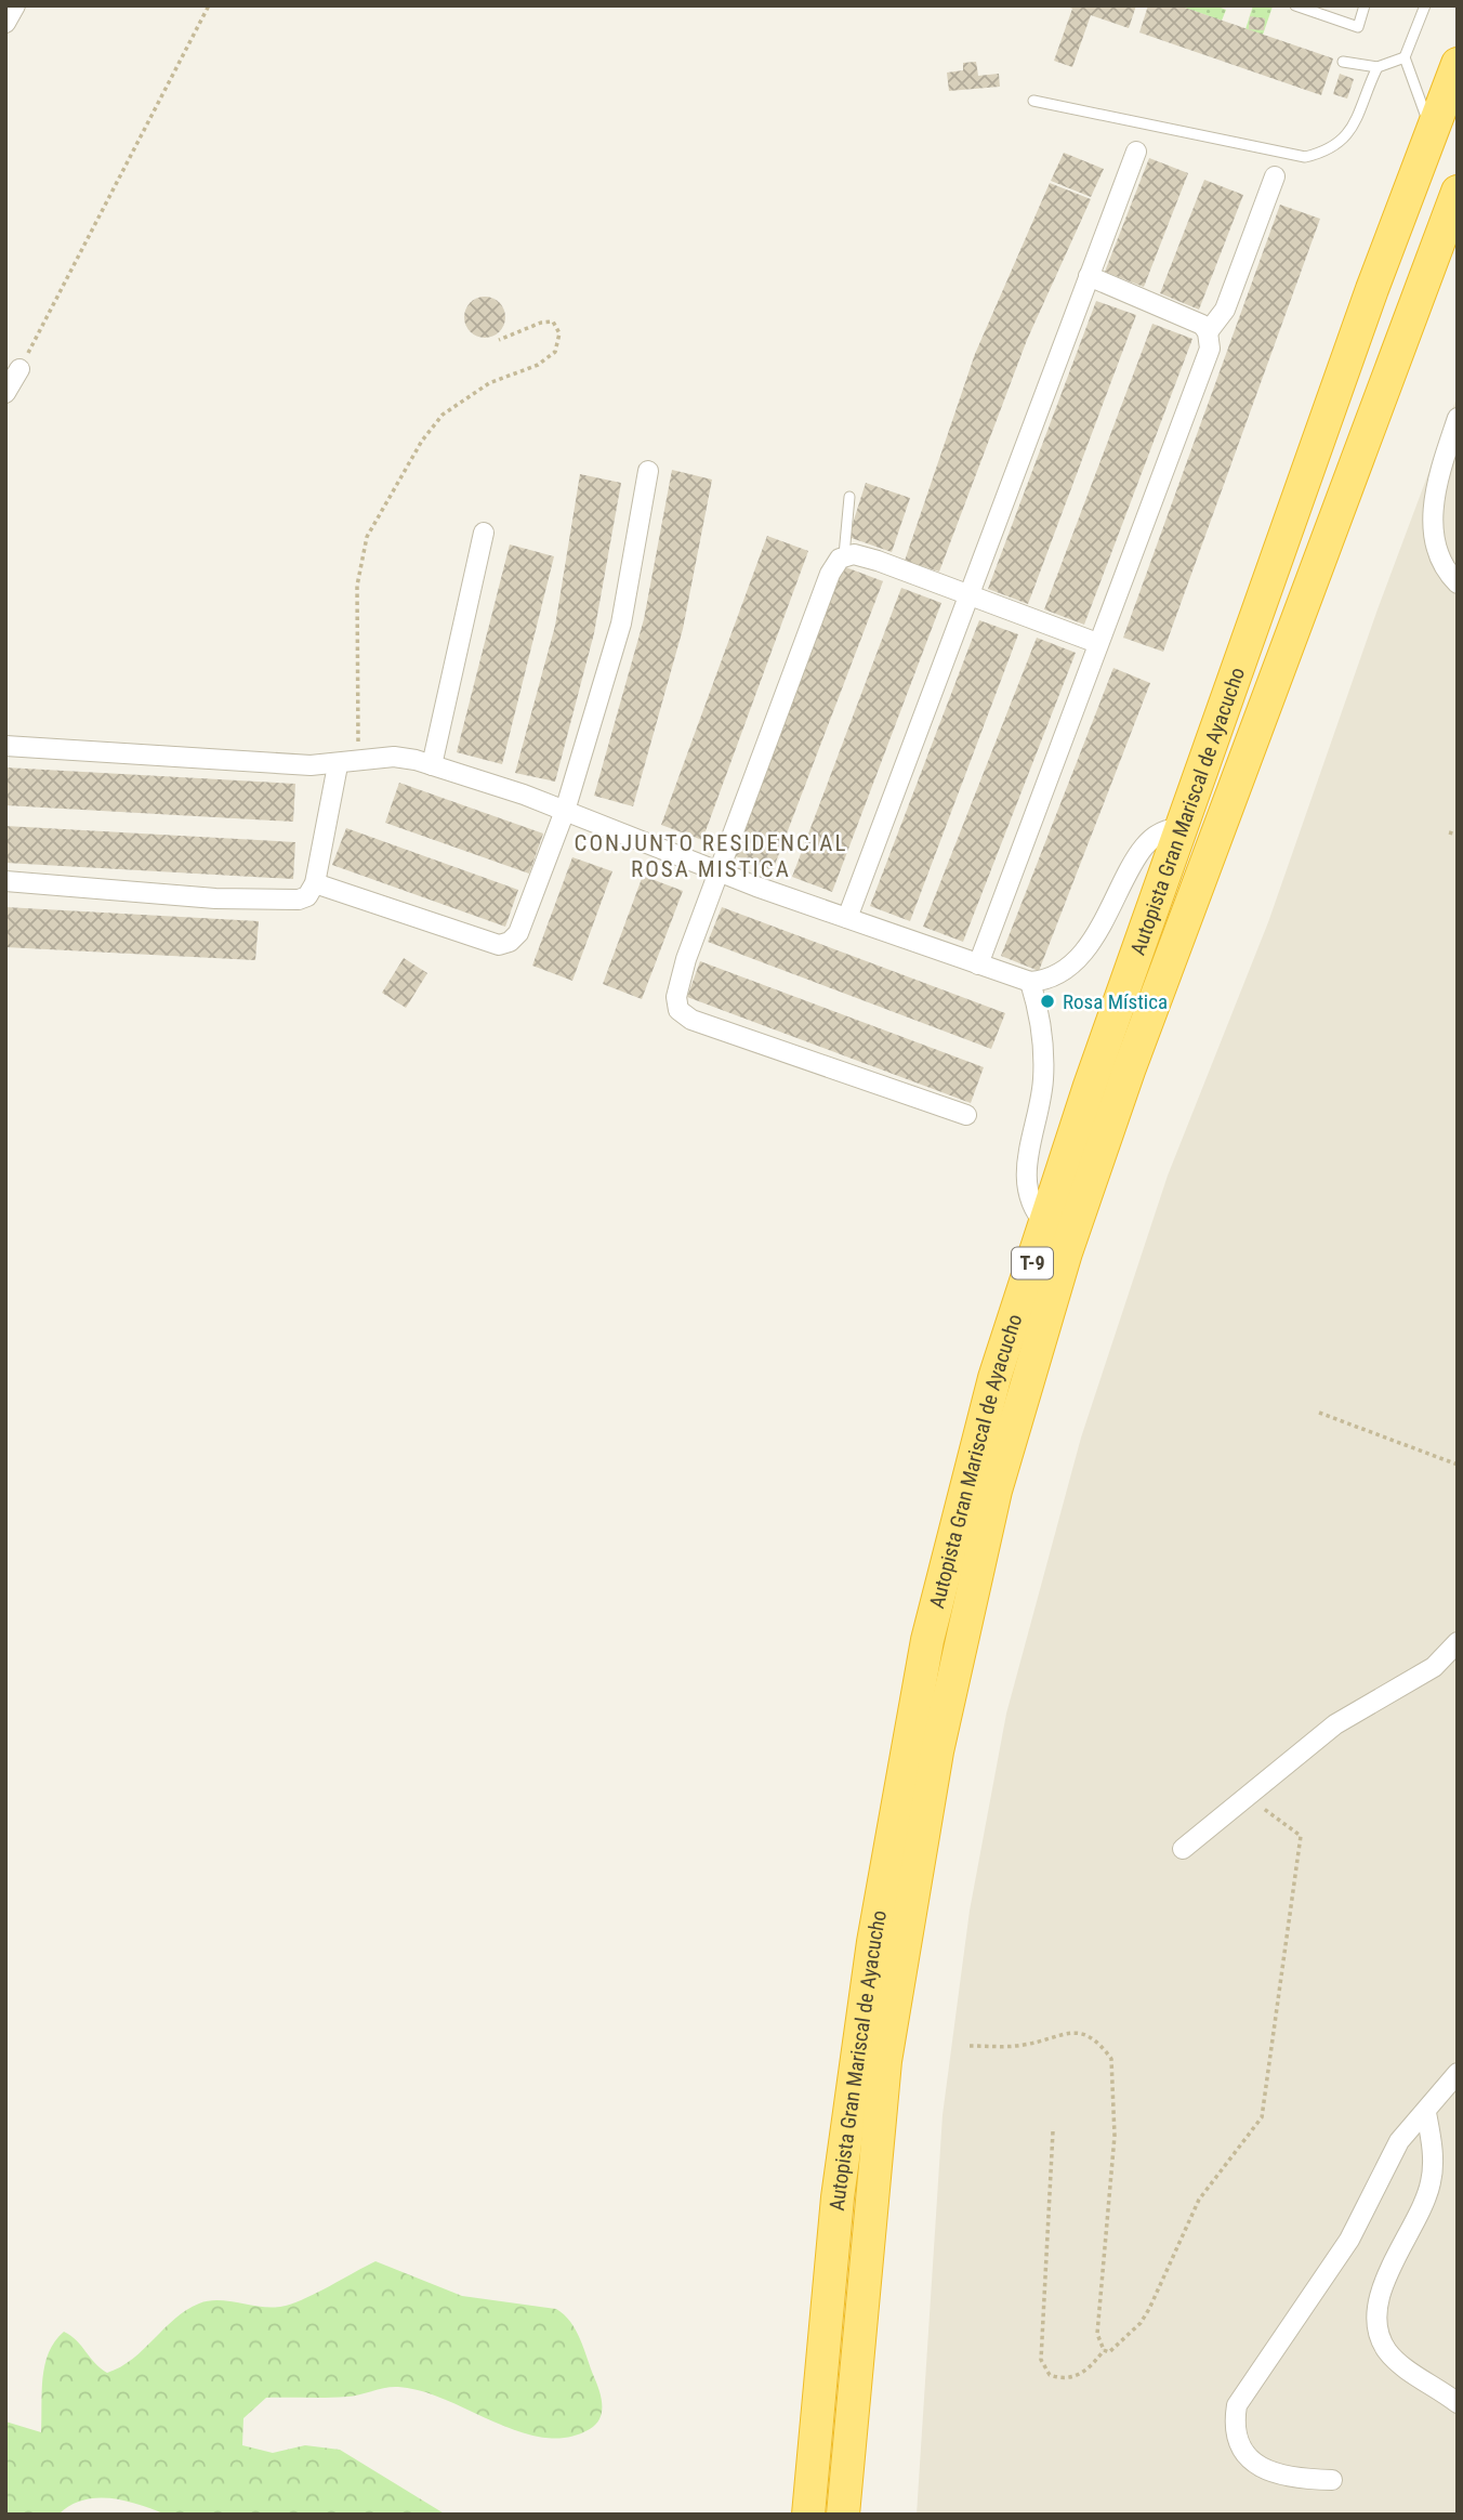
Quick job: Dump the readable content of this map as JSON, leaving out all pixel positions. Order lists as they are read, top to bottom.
{
  "streets": {
    "highway": ["Autopista Gran Mariscal de Ayacucho", "T-9"]
  },
  "districts": ["CONJUNTO RESIDENCIAL ROSA MISTICA"],
  "places": ["Rosa Mística"]
}
